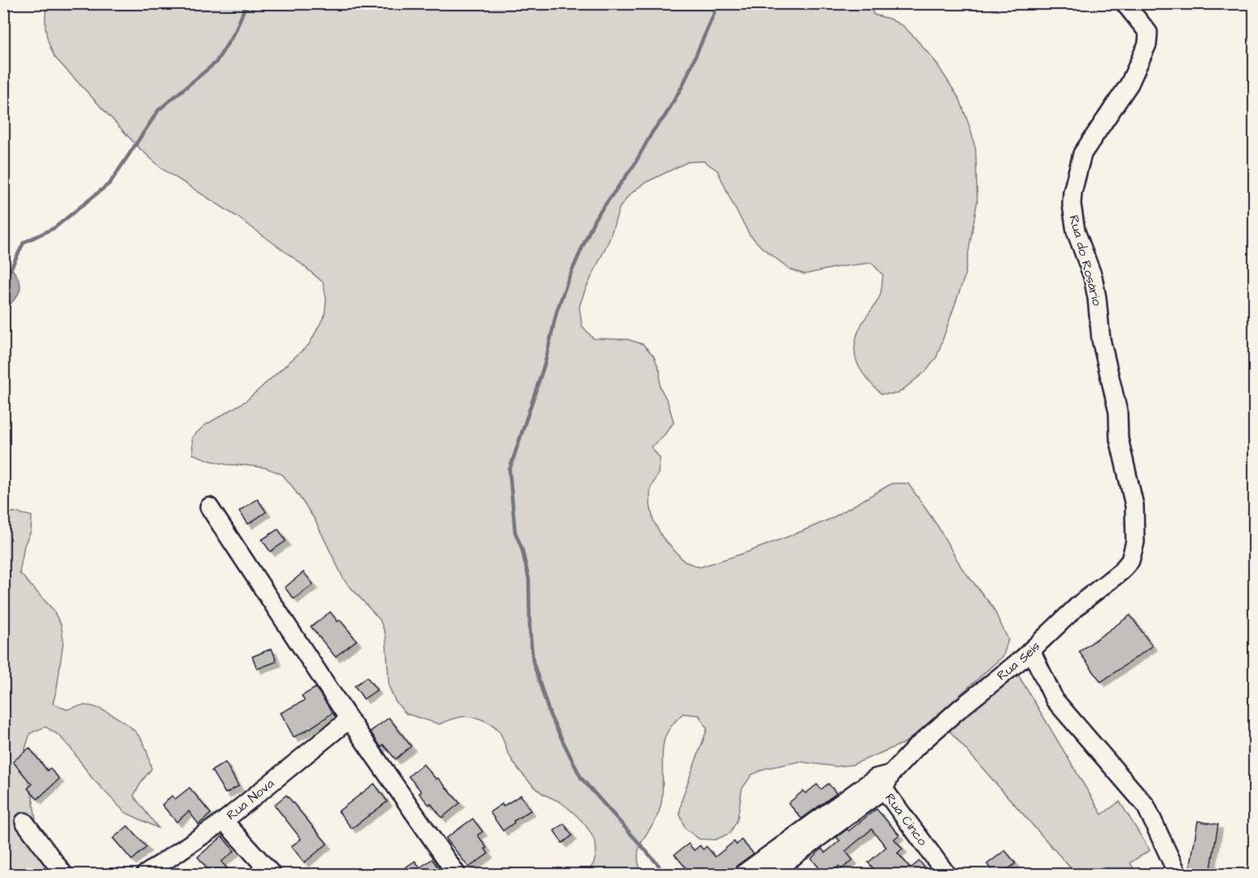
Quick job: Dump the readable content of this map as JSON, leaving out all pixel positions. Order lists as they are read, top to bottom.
{
  "streets": {
    "street": [
      "Rua do Rosário",
      "Rua Seis",
      "Rua Nova",
      "Rua Cinco"
    ]
  },
  "crossings": [
    ["Rua do Rosário", "Rua Seis"],
    ["Rua Seis", "Rua Cinco"]
  ]
}
